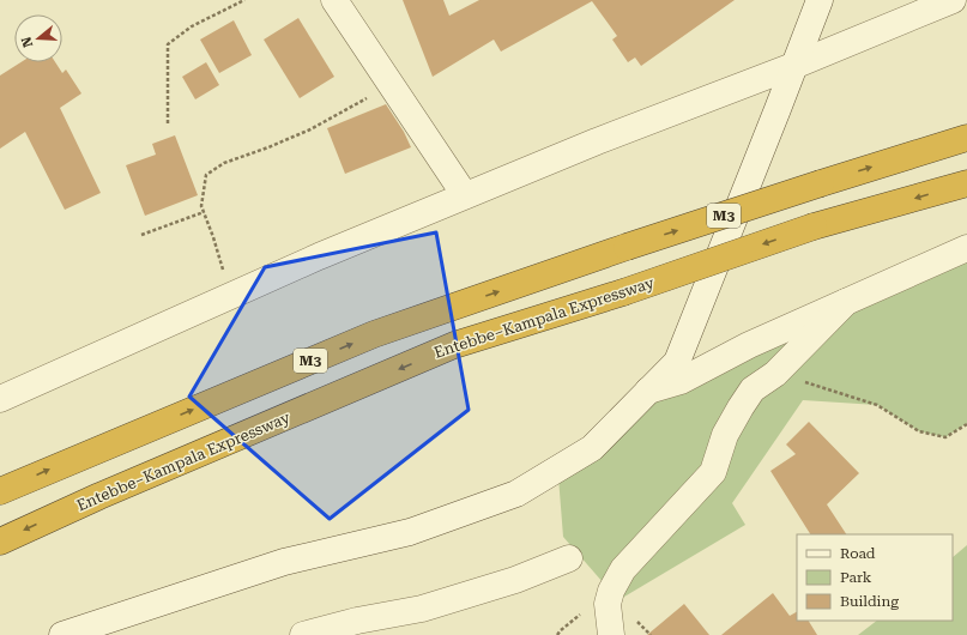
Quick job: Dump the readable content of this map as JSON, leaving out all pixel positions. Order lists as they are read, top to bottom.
{
  "streets": {
    "highway": ["M3", "Entebbe–Kampala Expressway"]
  },
  "legend": ["Road", "Park", "Building"],
  "north": "left"
}
